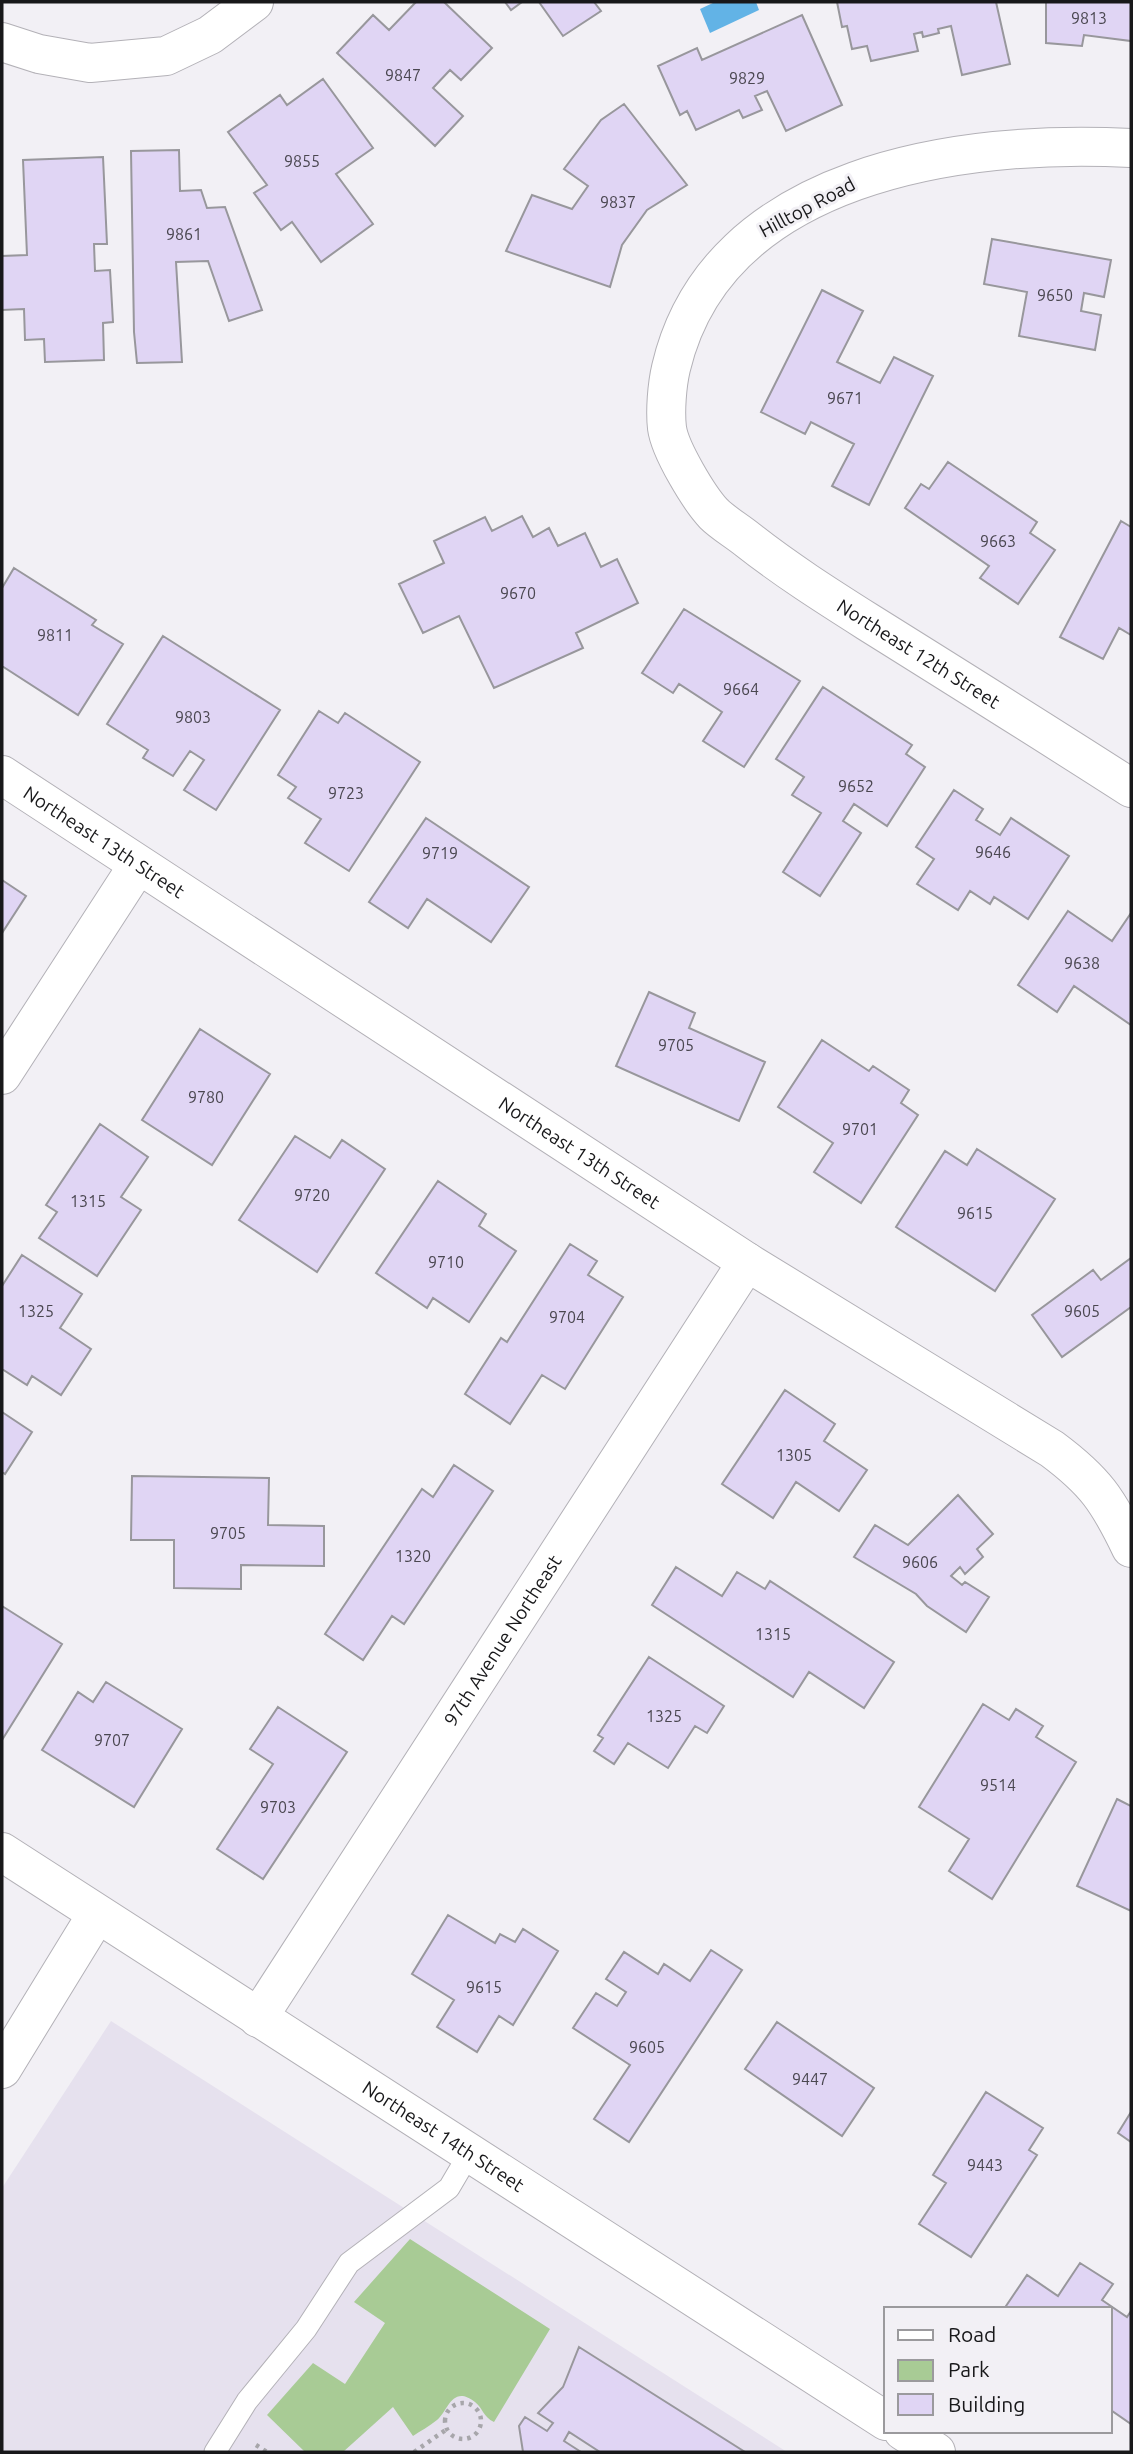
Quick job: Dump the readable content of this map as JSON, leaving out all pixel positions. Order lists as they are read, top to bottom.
{
  "streets": {
    "street": [
      "Hilltop Road",
      "Northeast 12th Street",
      "Northeast 13th Street",
      "97th Avenue Northeast",
      "Northeast 14th Street"
    ]
  },
  "crossings": [
    ["Hilltop Road", "Northeast 12th Street"],
    ["Northeast 13th Street", "97th Avenue Northeast"],
    ["97th Avenue Northeast", "Northeast 14th Street"]
  ],
  "house_numbers": [
    "9813",
    "9847",
    "9829",
    "9855",
    "9837",
    "9861",
    "9650",
    "9671",
    "9663",
    "9670",
    "9811",
    "9664",
    "9803",
    "9652",
    "9723",
    "9646",
    "9719",
    "9638",
    "9705",
    "9780",
    "9701",
    "9720",
    "1315",
    "9615",
    "9710",
    "1325",
    "9605",
    "9704",
    "1305",
    "9705",
    "1320",
    "9606",
    "1315",
    "1325",
    "9707",
    "9514",
    "9703",
    "9615",
    "9605",
    "9447",
    "9443"
  ],
  "legend": ["Road", "Park", "Building"]
}
